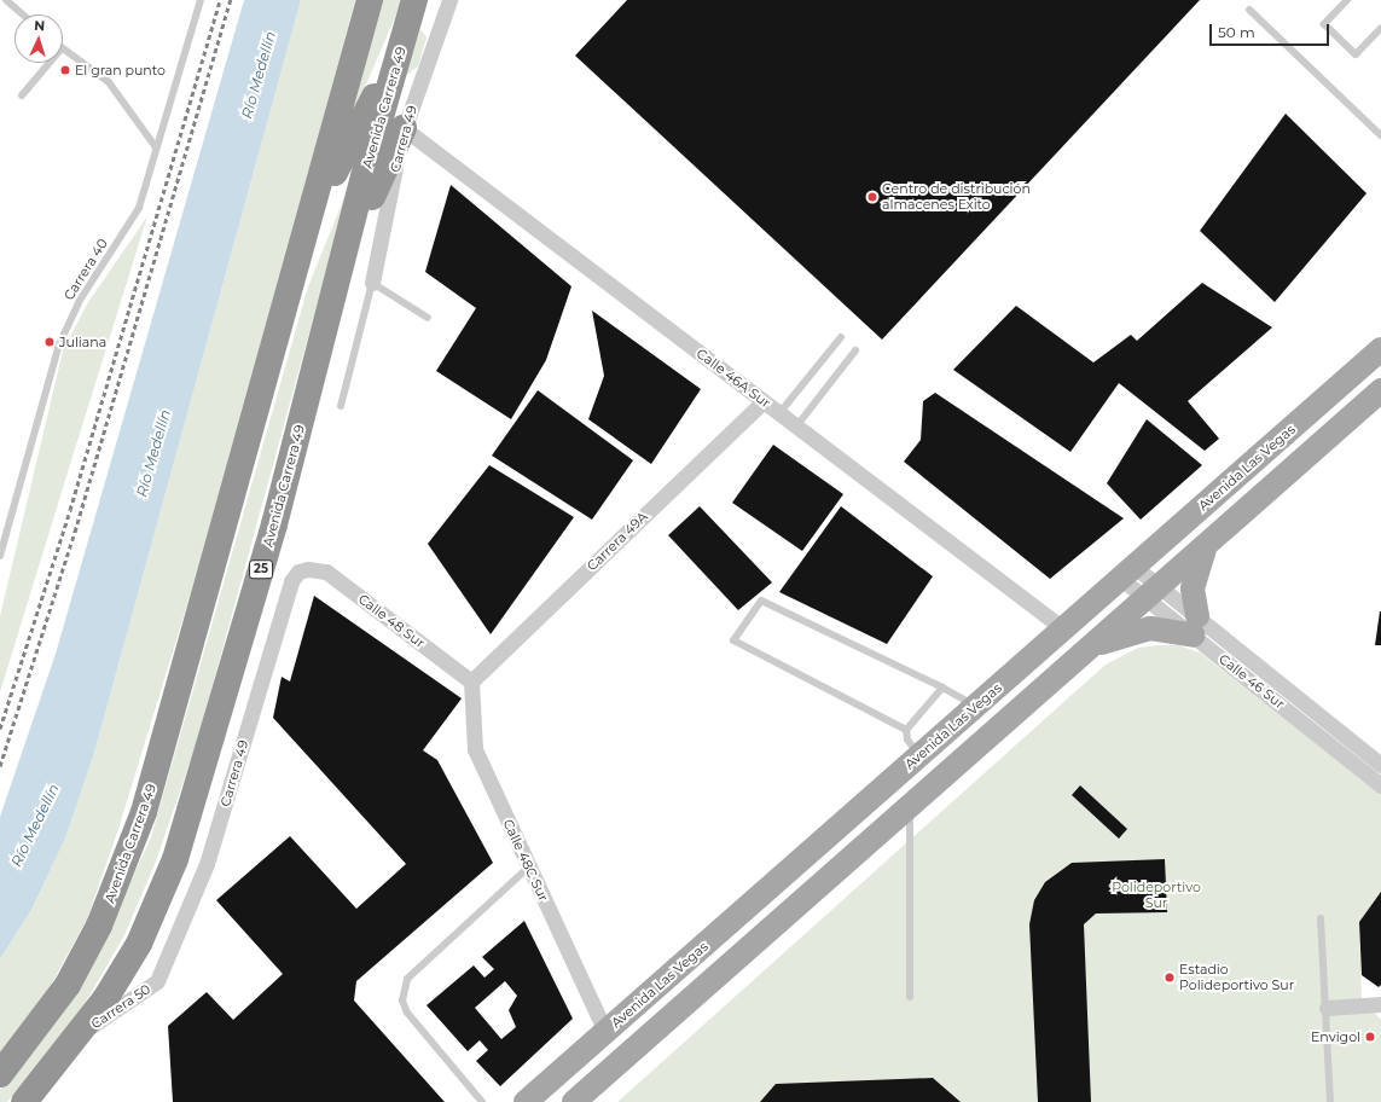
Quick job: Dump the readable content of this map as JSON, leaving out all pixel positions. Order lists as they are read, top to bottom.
{
  "streets": {
    "highway": ["Avenida Carrera 49", "25"],
    "main road": ["Avenida Las Vegas"],
    "street": [
      "Carrera 49",
      "Calle 46A Sur",
      "Carrera 49A",
      "Calle 48 Sur",
      "Calle 46 Sur",
      "Calle 48C Sur",
      "Carrera 50"
    ],
    "lane": ["Carrera 40"]
  },
  "crossings": [
    ["Avenida Carrera 49", "Carrera 50"],
    ["Carrera 49", "Calle 46A Sur"],
    ["Carrera 49", "Calle 48 Sur"],
    ["Carrera 49", "Carrera 50"],
    ["Calle 46A Sur", "Avenida Las Vegas"],
    ["Calle 46A Sur", "Carrera 49A"],
    ["Avenida Las Vegas", "Calle 46 Sur"],
    ["Avenida Las Vegas", "Calle 48C Sur"],
    ["Carrera 49A", "Calle 48 Sur"],
    ["Carrera 49A", "Calle 48C Sur"],
    ["Calle 48 Sur", "Calle 48C Sur"]
  ],
  "water": ["Río Medellín"],
  "parks": ["Polideportivo Sur"],
  "places": [
    "El gran punto",
    "Centro de distribución almacenes Exito",
    "Juliana",
    "Estadio Polideportivo Sur",
    "Envigol"
  ],
  "scale_bar": "50 m",
  "north": "top"
}
